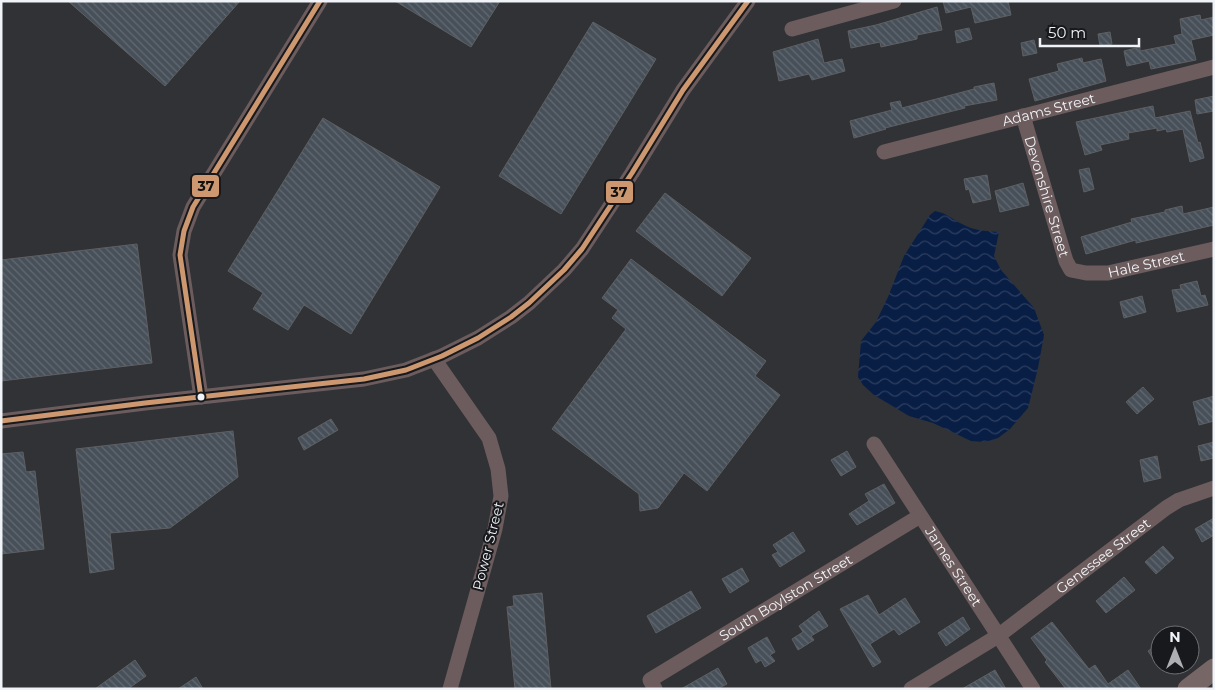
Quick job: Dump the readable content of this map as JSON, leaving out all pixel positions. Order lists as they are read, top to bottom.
{
  "streets": {
    "street": [
      "Adams Street",
      "Devonshire Street",
      "Hale Street",
      "Power Street",
      "Genessee Street",
      "James Street",
      "South Boylston Street"
    ]
  },
  "crossings": [
    ["Adams Street", "Devonshire Street"],
    ["Devonshire Street", "Hale Street"],
    ["Genessee Street", "James Street"],
    ["James Street", "South Boylston Street"]
  ],
  "lines": ["transit line 37"],
  "scale_bar": "50 m",
  "north": "top"
}
